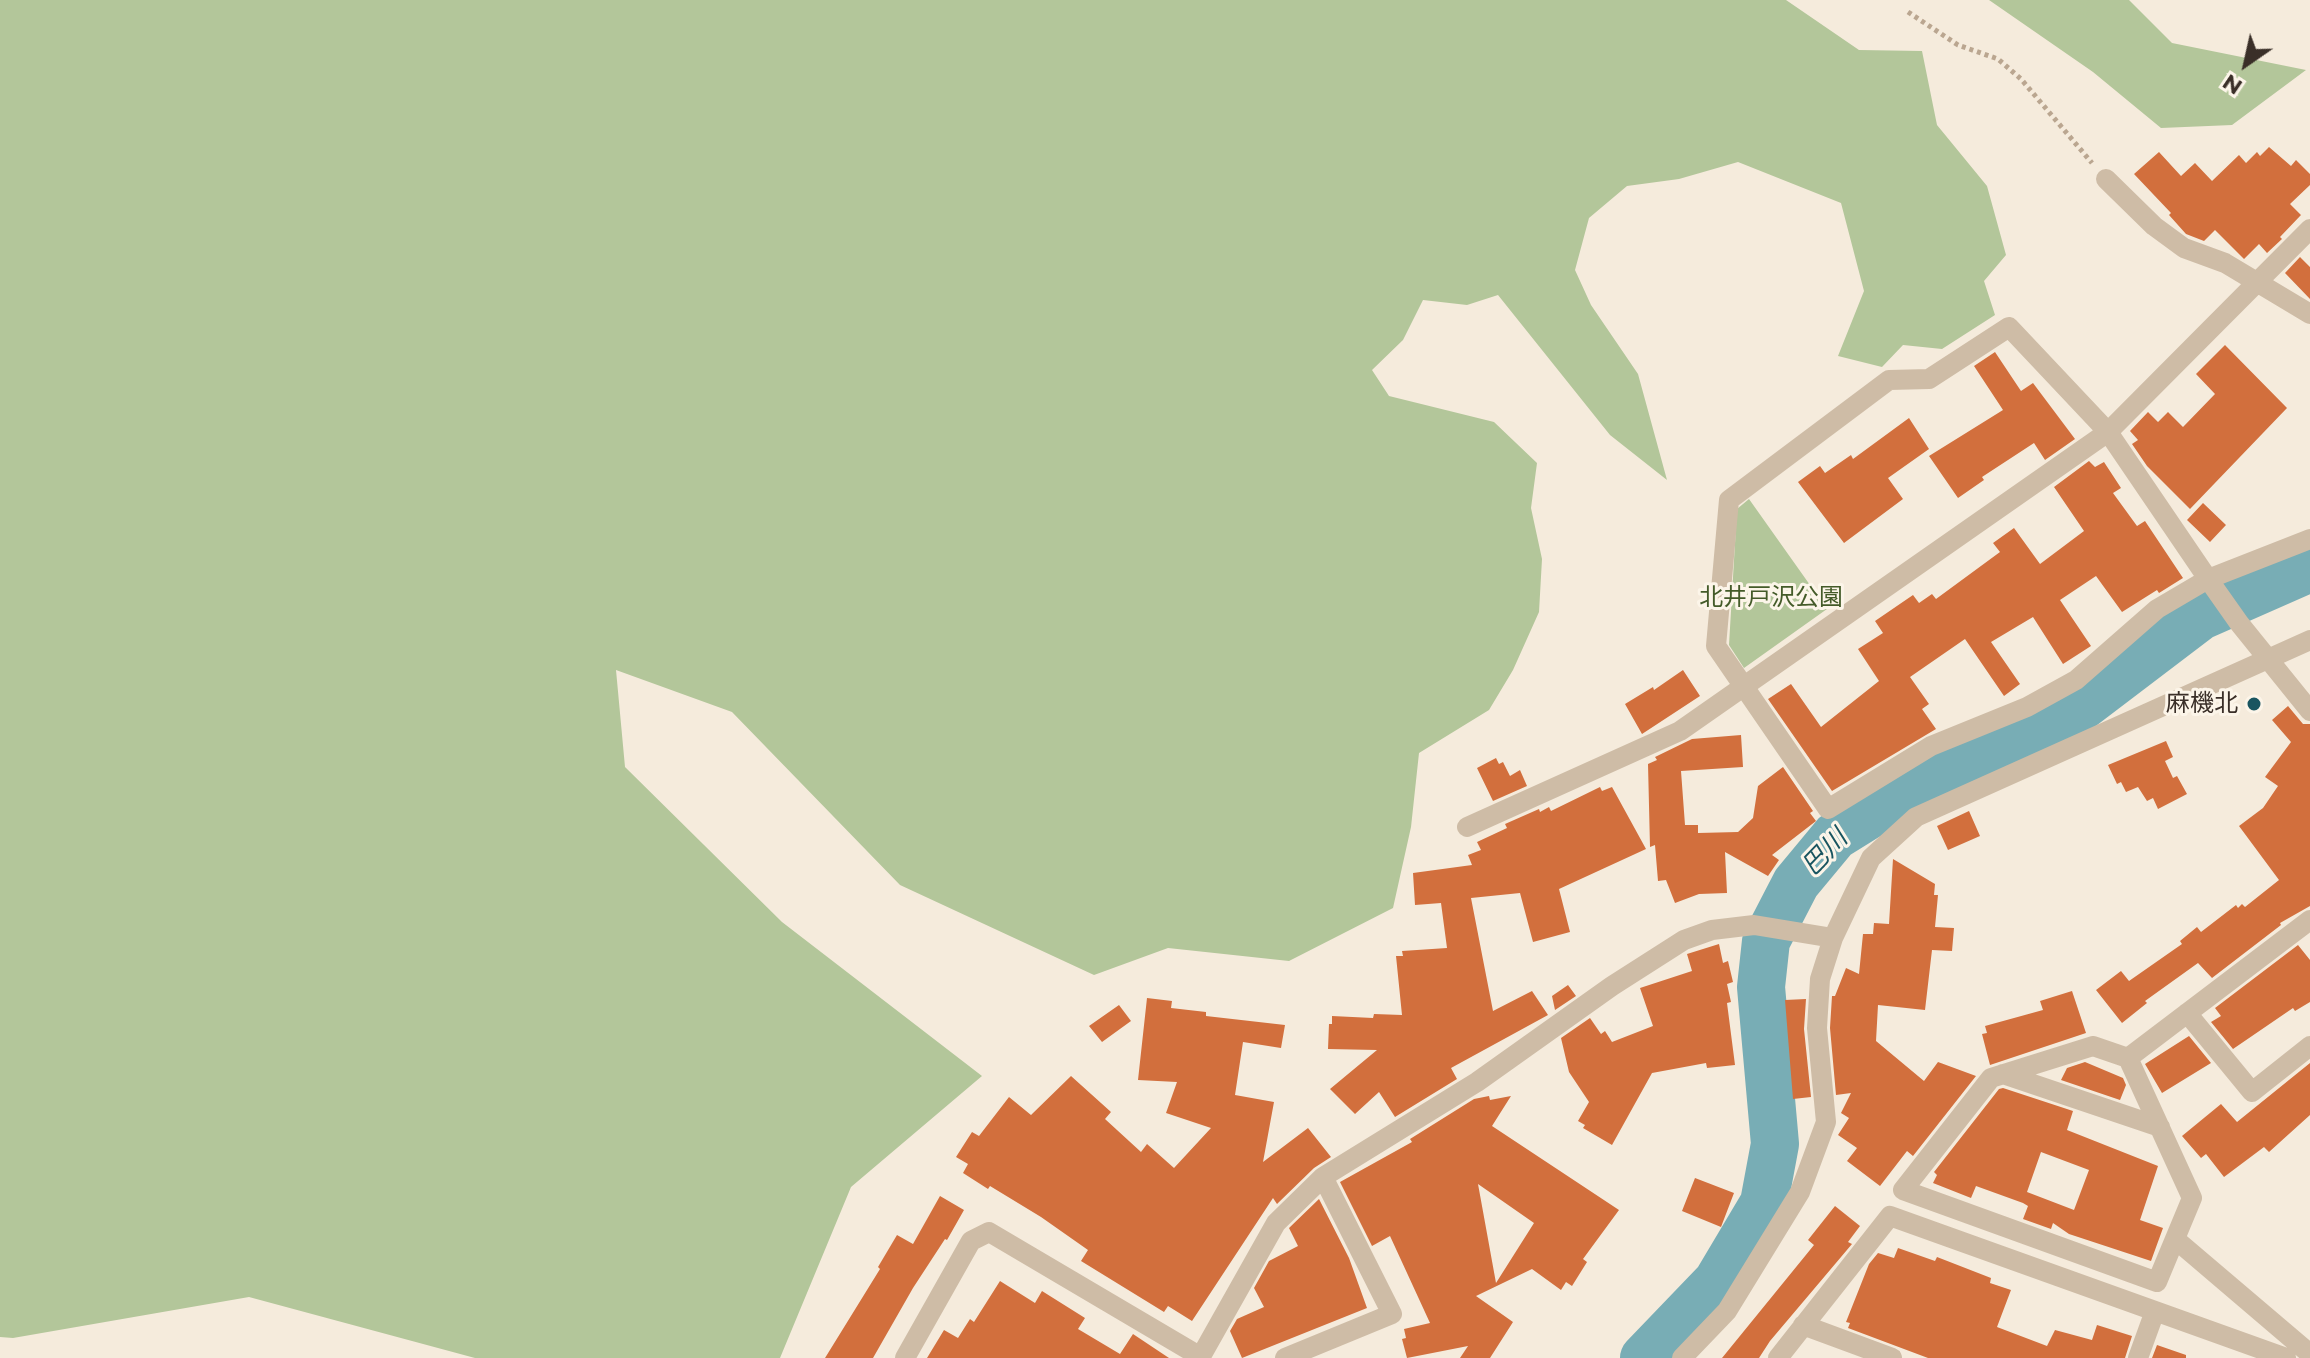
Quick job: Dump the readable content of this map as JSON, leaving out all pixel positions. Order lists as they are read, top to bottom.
{
  "water": ["巴川"],
  "parks": ["北井戸沢公園"],
  "places": ["麻機北"],
  "north": "bottom left"
}
